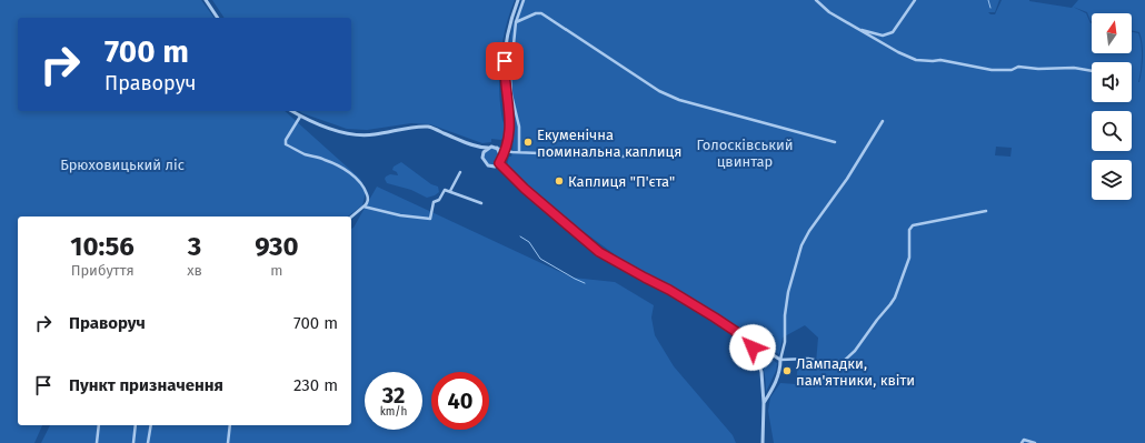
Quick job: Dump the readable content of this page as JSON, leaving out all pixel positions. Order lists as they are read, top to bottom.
{
  "parks": ["Голосківський цвинтар", "Брюховицький ліс"],
  "places": ["Екуменічна поминальна каплиця", "Каплиця \"П'єта\"", "Лампадки, пам'ятники, квіти"],
  "north": "top",
  "page": {
    "turn": ["700 m", "Праворуч"],
    "eta": [
      "10:56",
      "Прибуття",
      "3",
      "хв",
      "930",
      "m"
    ],
    "list": [
      {
        "name": "Праворуч",
        "value": "700 m"
      },
      {
        "name": "Пункт призначення",
        "value": "230 m"
      }
    ],
    "speed": "32 km/h",
    "limit": "40"
  }
}
